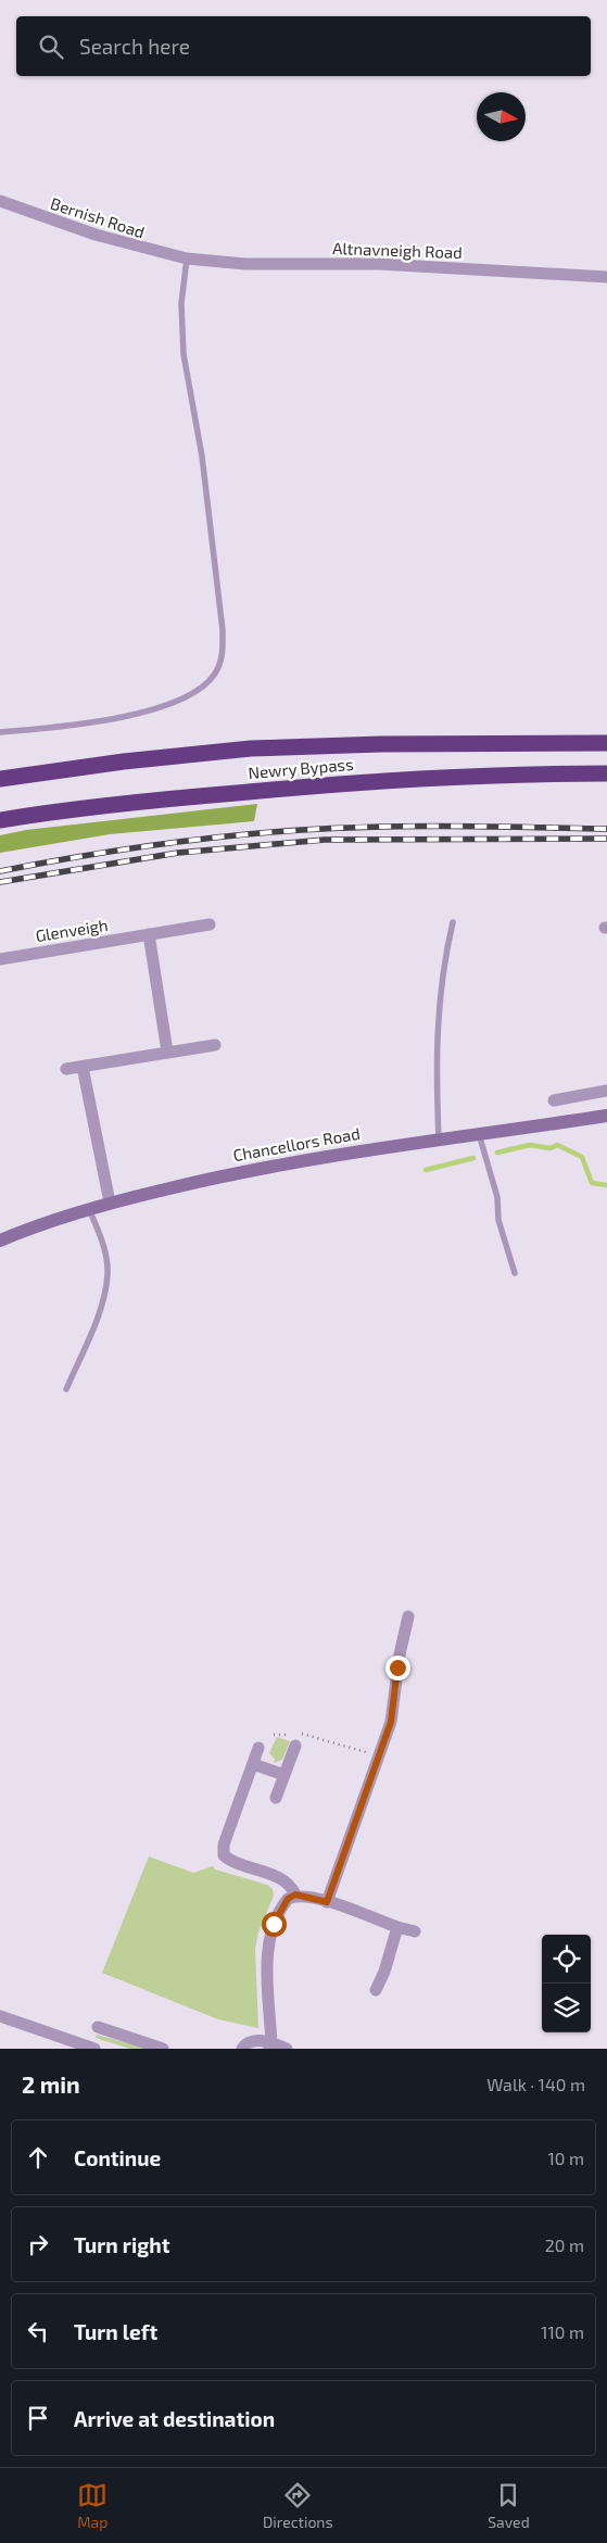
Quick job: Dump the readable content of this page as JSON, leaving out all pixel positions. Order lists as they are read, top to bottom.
{
  "streets": {
    "highway": ["Newry Bypass"],
    "street": [
      "Bernish Road",
      "Altnavneigh Road",
      "Glenveigh",
      "Chancellors Road"
    ]
  },
  "crossings": [
    ["Bernish Road", "Altnavneigh Road"]
  ],
  "north": "right",
  "page": {
    "search": "Search here",
    "heading": ["2 min", "Walk · 140 m"],
    "list": [
      ["Continue", "10 m"],
      ["Turn right", "20 m"],
      ["Turn left", "110 m"],
      "Arrive at destination"
    ],
    "nav": ["Map", "Directions", "Saved"]
  }
}
